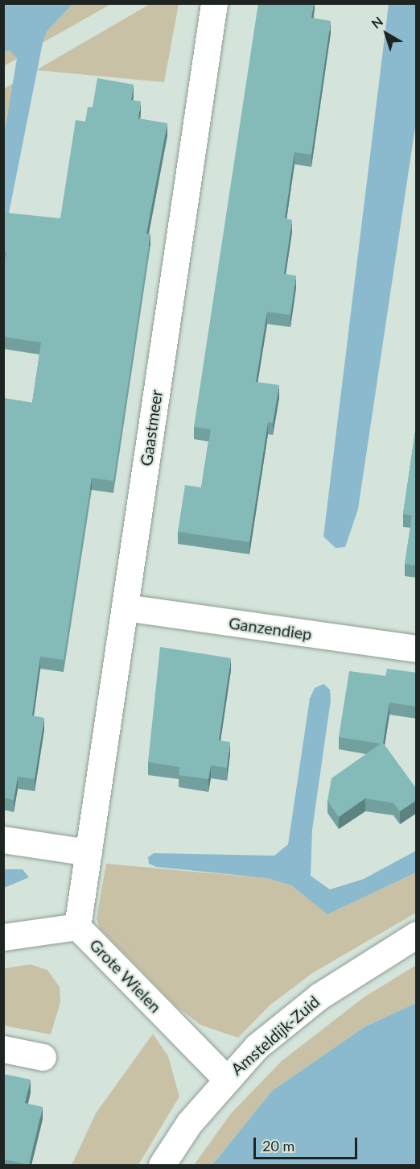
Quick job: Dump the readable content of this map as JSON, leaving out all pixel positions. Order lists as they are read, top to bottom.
{
  "streets": {
    "street": [
      "Gaastmeer",
      "Ganzendiep",
      "Grote Wielen",
      "Amsteldijk-Zuid"
    ]
  },
  "crossings": [
    ["Gaastmeer", "Ganzendiep"],
    ["Gaastmeer", "Grote Wielen"],
    ["Grote Wielen", "Amsteldijk-Zuid"]
  ],
  "scale_bar": "20 m",
  "north": "top left"
}
